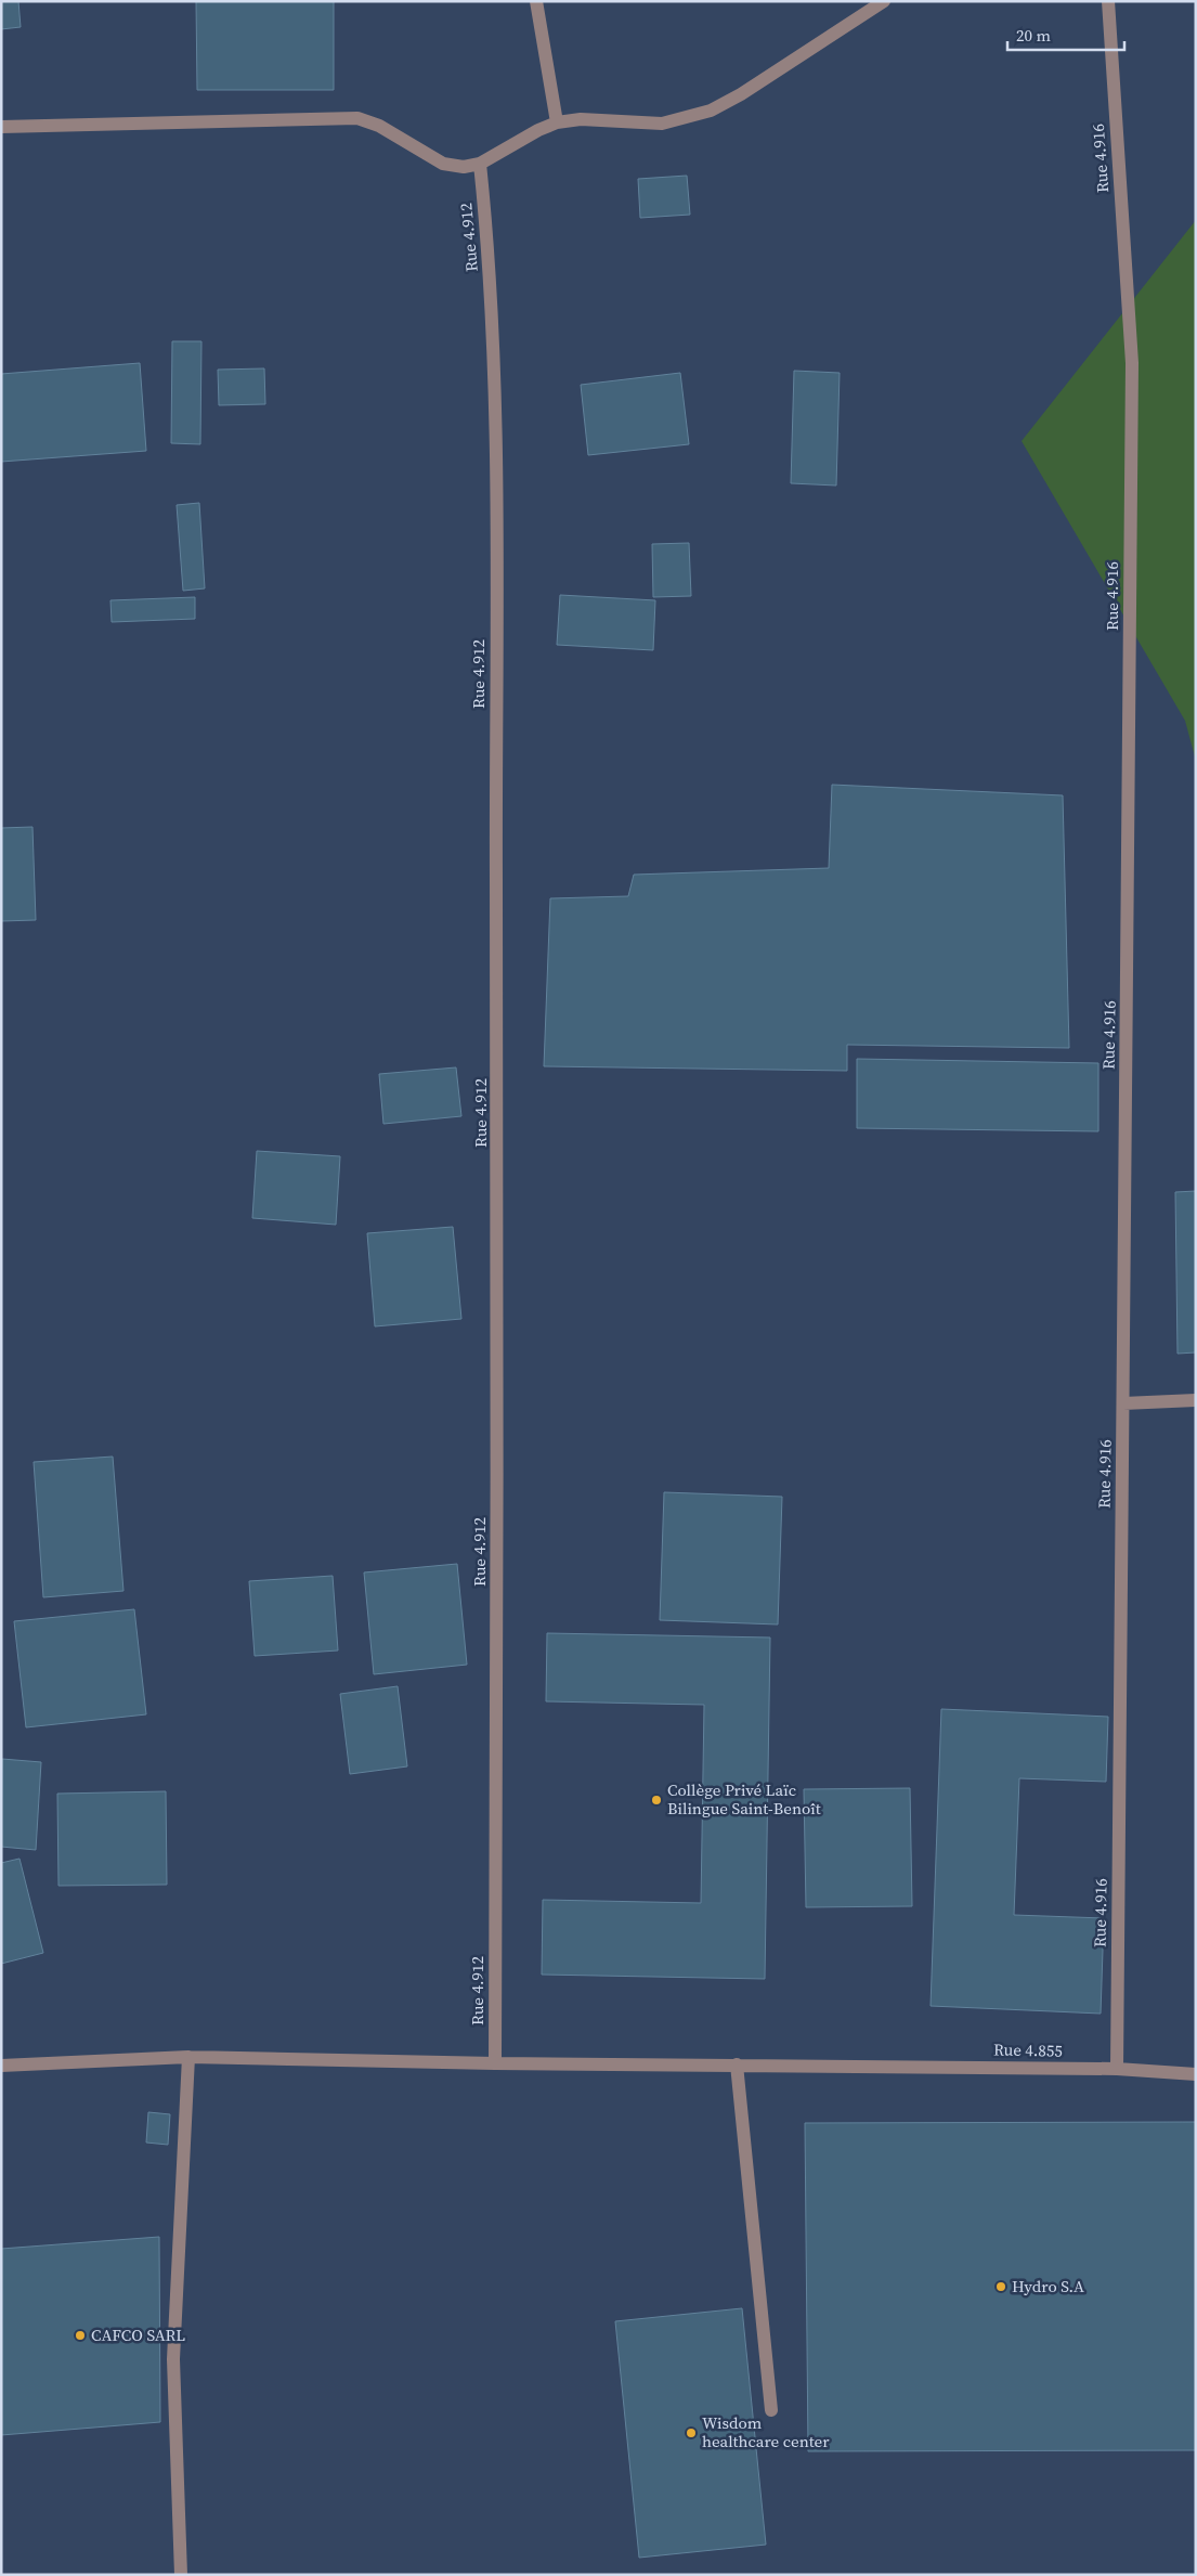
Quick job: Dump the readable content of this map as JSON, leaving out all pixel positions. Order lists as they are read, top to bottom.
{
  "streets": {
    "street": ["Rue 4.916", "Rue 4.912", "Rue 4.855"]
  },
  "crossings": [
    ["Rue 4.916", "Rue 4.855"],
    ["Rue 4.912", "Rue 4.855"]
  ],
  "places": [
    "Collège Privé Laïc Bilingue Saint-Benoît",
    "Hydro S.A",
    "CAFCO SARL",
    "Wisdom healthcare center"
  ],
  "scale_bar": "20 m"
}
